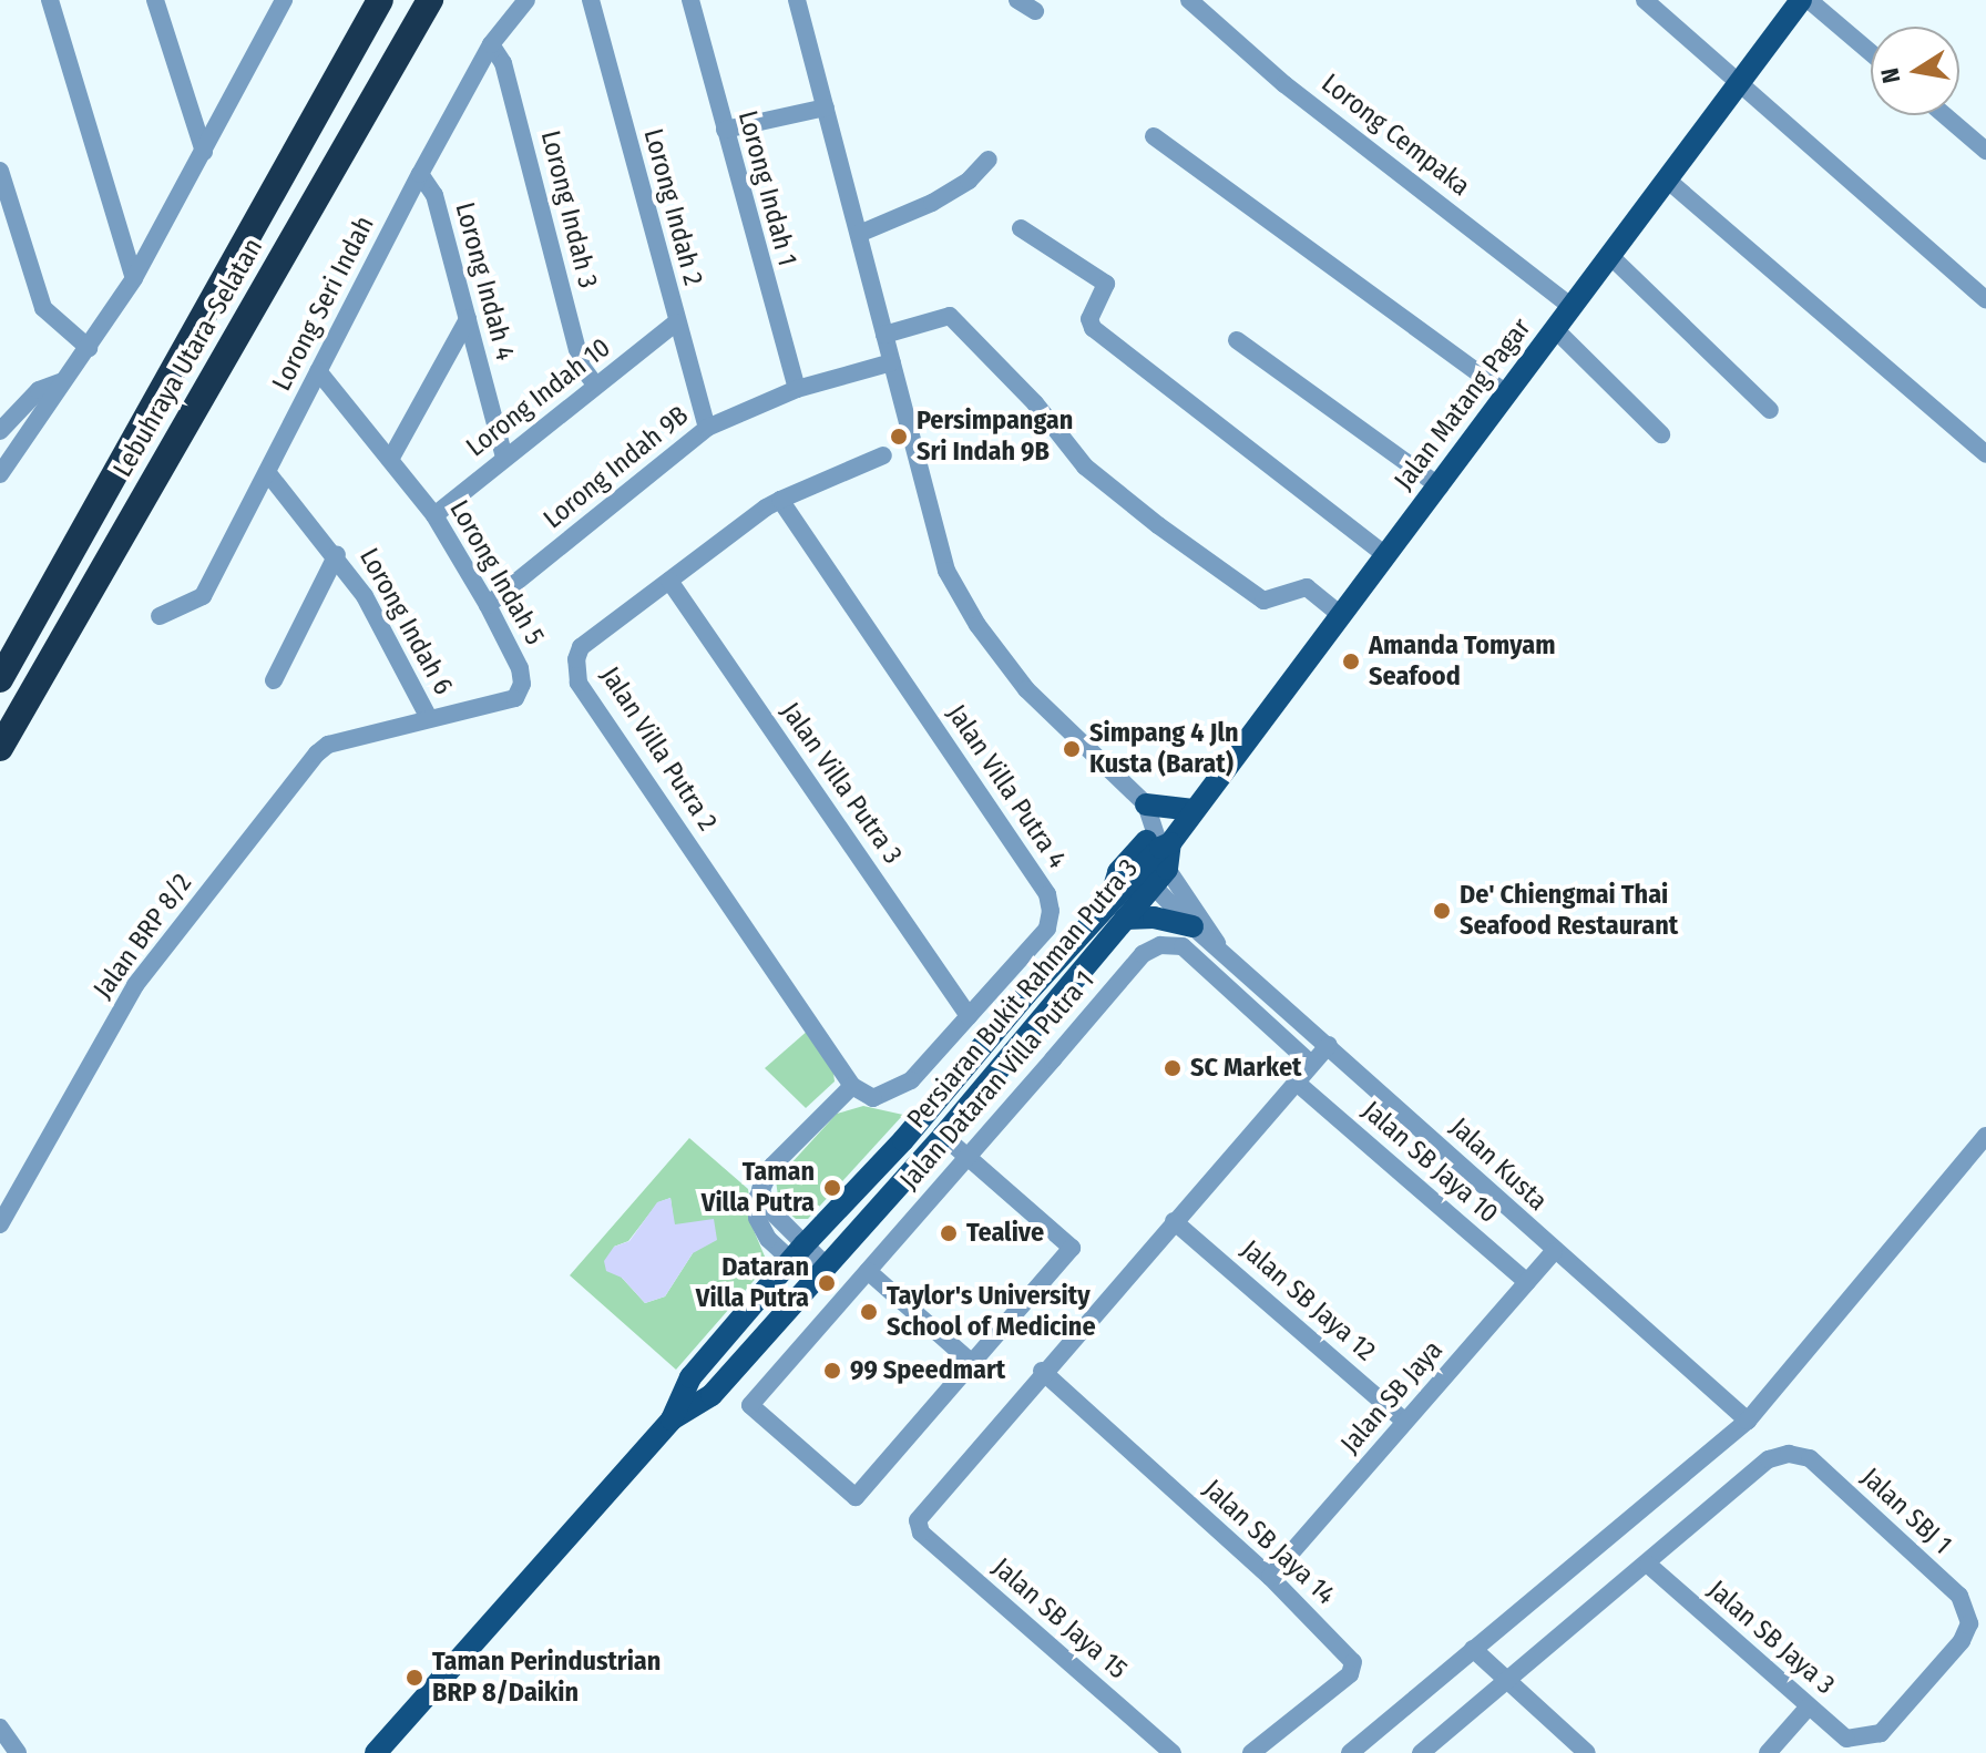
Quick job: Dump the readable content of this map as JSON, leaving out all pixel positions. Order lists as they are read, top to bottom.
{
  "streets": {
    "highway": ["Lebuhraya Utara–Selatan"],
    "main road": ["Jalan Matang Pagar", "Persiaran Bukit Rahman Putra 3"],
    "street": [
      "Lorong Cempaka",
      "Lorong Indah 1",
      "Lorong Indah 2",
      "Lorong Indah 3",
      "Lorong Indah 4",
      "Lorong Seri Indah",
      "Lorong Indah 10",
      "Lorong Indah 9B",
      "Lorong Indah 5",
      "Lorong Indah 6",
      "Jalan Villa Putra 2",
      "Jalan Villa Putra 3",
      "Jalan Villa Putra 4",
      "Jalan BRP 8/2",
      "Jalan Dataran Villa Putra 1",
      "Jalan SB Jaya 10",
      "Jalan Kusta",
      "Jalan SB Jaya 12",
      "Jalan SB Jaya",
      "Jalan SBJ 1",
      "Jalan SB Jaya 14",
      "Jalan SB Jaya 15",
      "Jalan SB Jaya 3"
    ]
  },
  "crossings": [
    ["Lorong Cempaka", "Jalan Matang Pagar"],
    ["Lorong Indah 1", "Lorong Indah 9B"],
    ["Lorong Indah 2", "Lorong Indah 10"],
    ["Lorong Indah 2", "Lorong Indah 9B"],
    ["Lorong Indah 3", "Lorong Seri Indah"],
    ["Lorong Indah 3", "Lorong Indah 10"],
    ["Lorong Indah 4", "Lorong Seri Indah"],
    ["Lorong Indah 4", "Lorong Indah 10"],
    ["Lorong Seri Indah", "Lorong Indah 5"],
    ["Lorong Seri Indah", "Lorong Indah 6"],
    ["Lorong Indah 10", "Lorong Indah 5"],
    ["Jalan Matang Pagar", "Persiaran Bukit Rahman Putra 3"],
    ["Jalan Matang Pagar", "Jalan Kusta"],
    ["Lorong Indah 9B", "Lorong Indah 5"],
    ["Lorong Indah 5", "Lorong Indah 6"],
    ["Lorong Indah 5", "Jalan BRP 8/2"],
    ["Jalan Villa Putra 2", "Jalan Villa Putra 3"],
    ["Jalan Villa Putra 2", "Jalan Villa Putra 4"],
    ["Jalan Villa Putra 3", "Jalan Villa Putra 4"],
    ["Persiaran Bukit Rahman Putra 3", "Jalan Kusta"],
    ["Jalan SB Jaya 10", "Jalan SB Jaya"],
    ["Jalan Kusta", "Jalan SB Jaya"],
    ["Jalan SB Jaya 12", "Jalan SB Jaya"],
    ["Jalan SB Jaya", "Jalan SB Jaya 14"],
    ["Jalan SBJ 1", "Jalan SB Jaya 3"],
    ["Jalan SB Jaya 14", "Jalan SB Jaya 15"]
  ],
  "places": [
    "Persimpangan Sri Indah 9B",
    "Amanda Tomyam Seafood",
    "Simpang 4 Jln Kusta (Barat)",
    "De' Chiengmai Thai Seafood Restaurant",
    "SC Market",
    "Taman Villa Putra",
    "Tealive",
    "Dataran Villa Putra",
    "Taylor's University School of Medicine",
    "99 Speedmart",
    "Taman Perindustrian BRP 8/Daikin"
  ],
  "north": "left"
}
